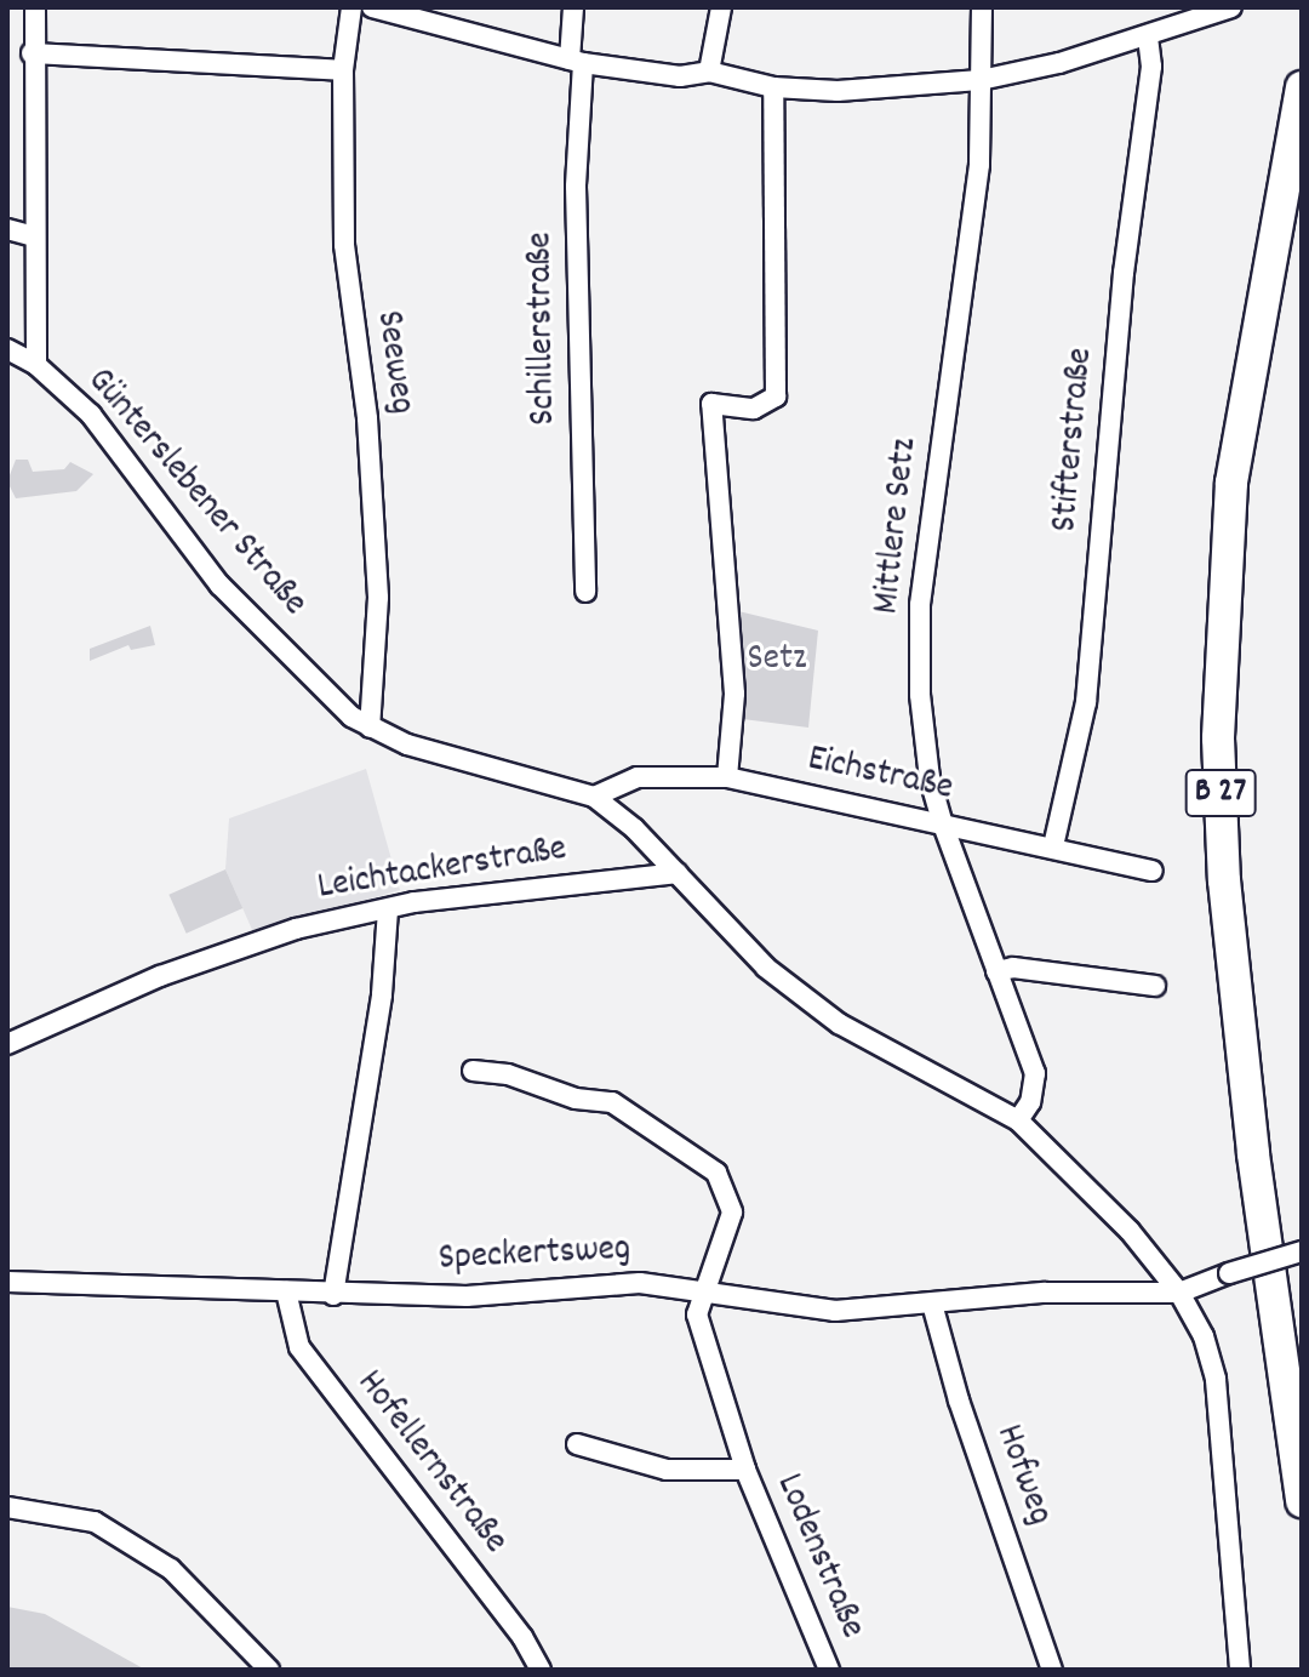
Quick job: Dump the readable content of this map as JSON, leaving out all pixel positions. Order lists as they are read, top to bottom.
{
  "streets": {
    "main road": ["B 27"],
    "street": [
      "Schillerstraße",
      "Seeweg",
      "Stifterstraße",
      "Günterslebener Straße",
      "Mittlere Setz",
      "Eichstraße",
      "Leichtackerstraße",
      "Speckertsweg",
      "Hofellernstraße",
      "Hofweg",
      "Lodenstraße"
    ]
  },
  "crossings": [
    ["Seeweg", "Günterslebener Straße"],
    ["Stifterstraße", "Eichstraße"],
    ["Günterslebener Straße", "Mittlere Setz"],
    ["Günterslebener Straße", "Eichstraße"],
    ["Günterslebener Straße", "Leichtackerstraße"],
    ["Günterslebener Straße", "Speckertsweg"],
    ["Mittlere Setz", "Eichstraße"],
    ["Speckertsweg", "Hofellernstraße"],
    ["Speckertsweg", "Hofweg"],
    ["Speckertsweg", "Lodenstraße"]
  ],
  "parks": ["Setz"]
}
